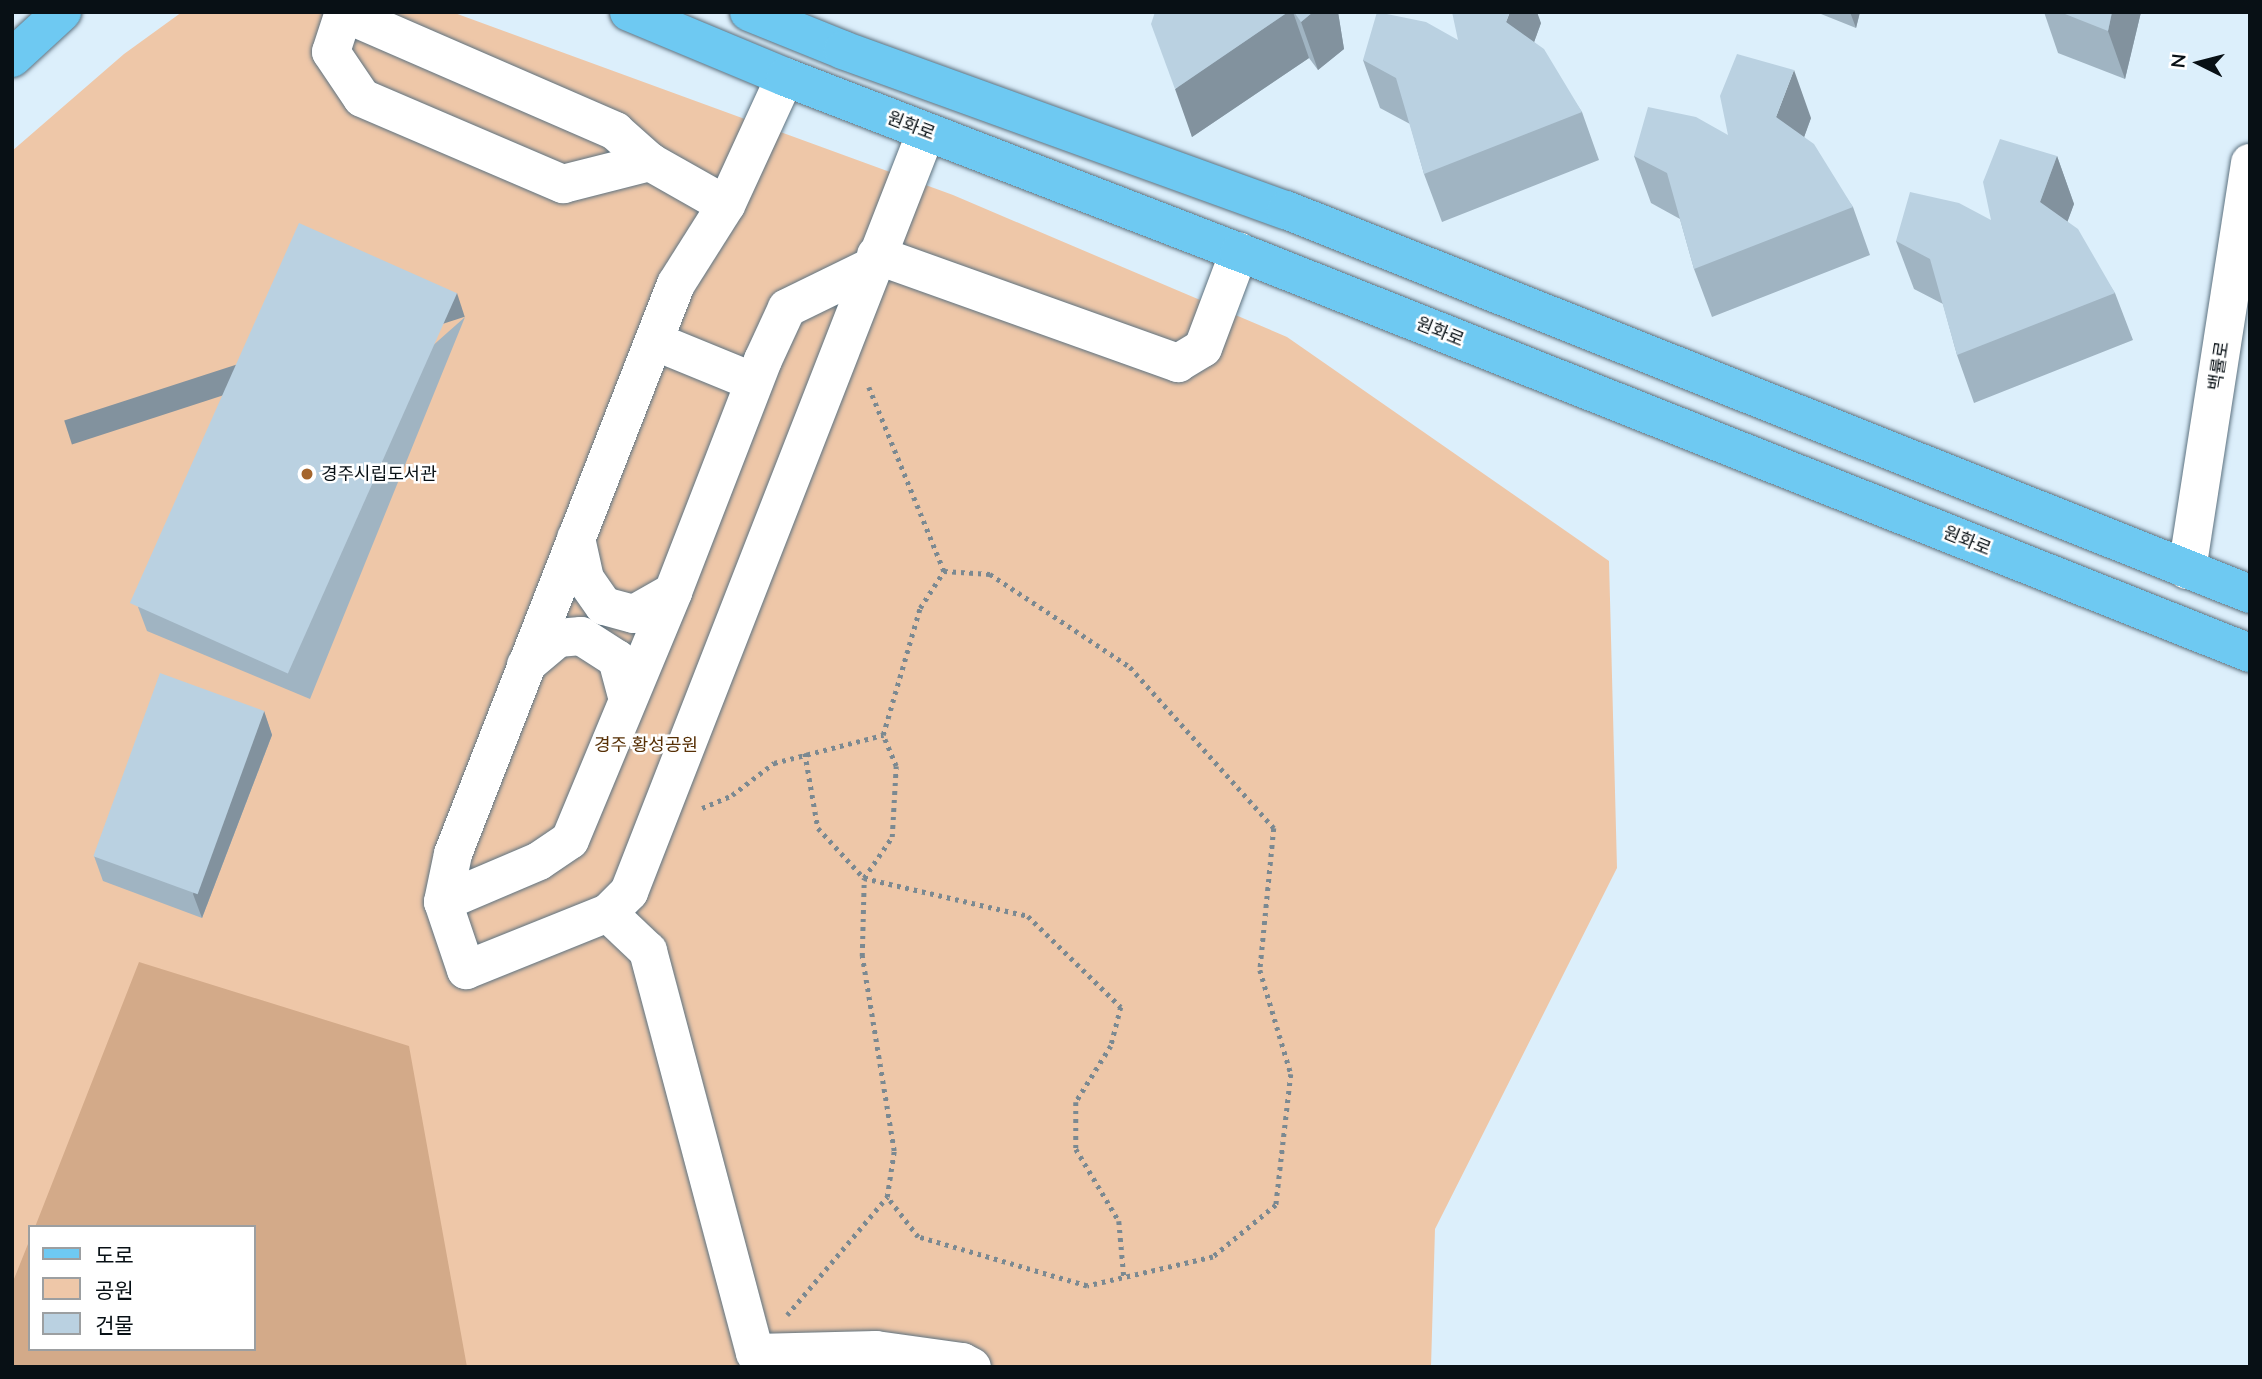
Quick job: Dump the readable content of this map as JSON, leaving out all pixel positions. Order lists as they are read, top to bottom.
{
  "streets": {
    "main road": ["원화로"],
    "street": ["백률로"]
  },
  "parks": ["경주 황성공원"],
  "places": ["경주시립도서관"],
  "legend": ["도로", "공원", "건물"],
  "north": "left"
}
